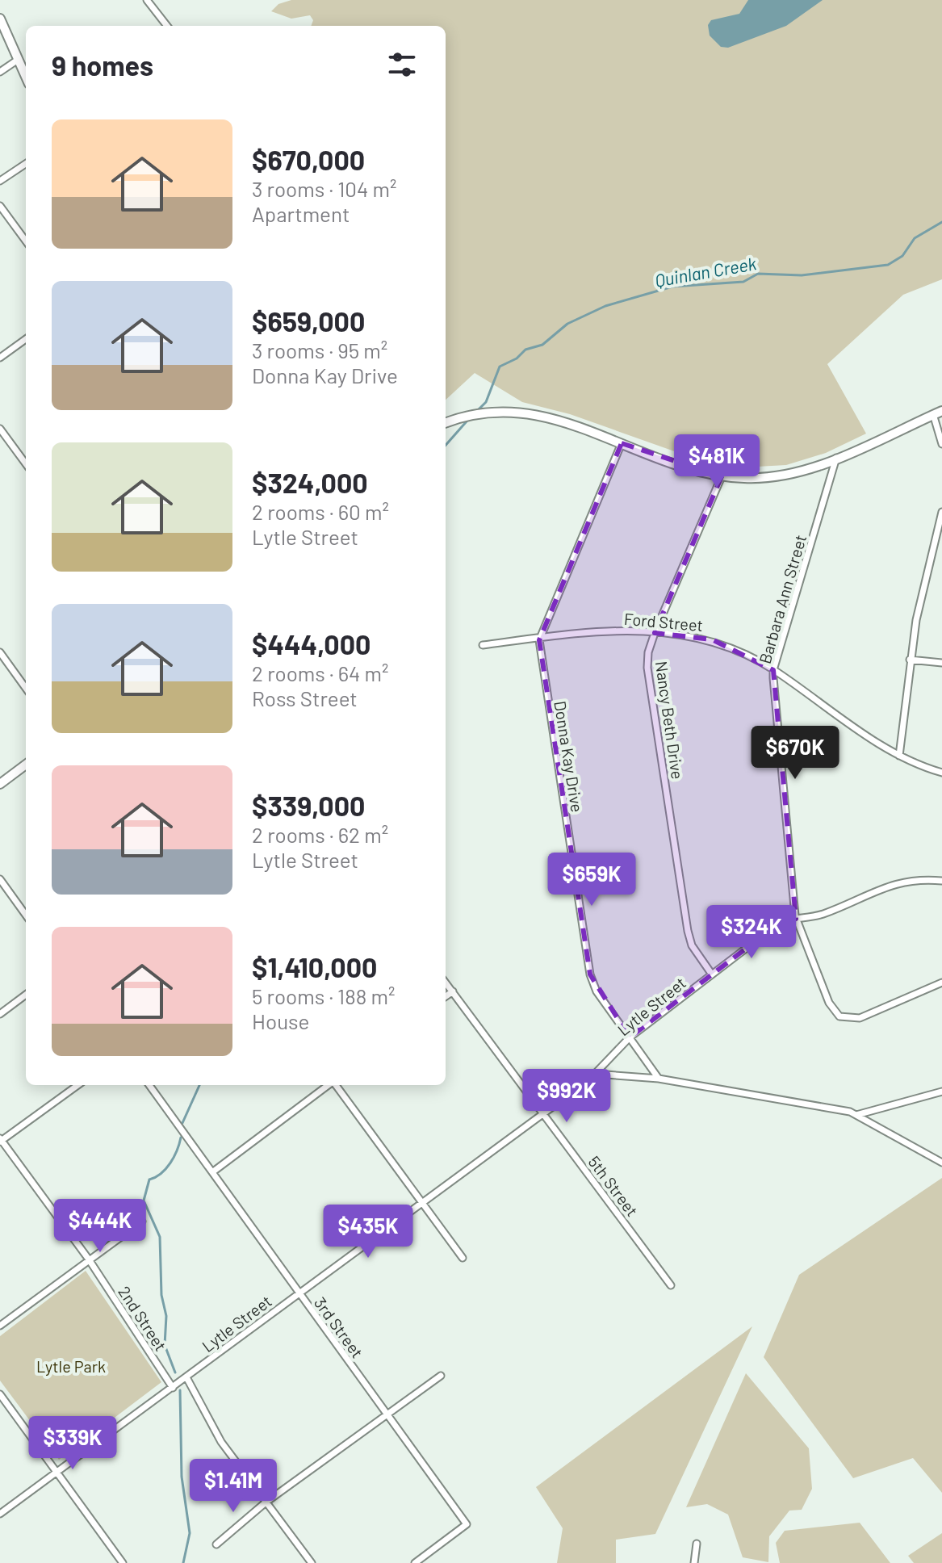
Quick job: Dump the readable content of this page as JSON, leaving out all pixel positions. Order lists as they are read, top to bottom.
{
  "streets": {
    "street": [
      "Barbara Ann Street",
      "Ford Street",
      "Nancy Beth Drive",
      "Donna Kay Drive",
      "Lytle Street",
      "5th Street",
      "2nd Street",
      "3rd Street"
    ]
  },
  "crossings": [
    ["Barbara Ann Street", "Ford Street"],
    ["Barbara Ann Street", "Lytle Street"],
    ["Ford Street", "Nancy Beth Drive"],
    ["Ford Street", "Donna Kay Drive"],
    ["Nancy Beth Drive", "Lytle Street"],
    ["Donna Kay Drive", "Lytle Street"],
    ["Lytle Street", "5th Street"],
    ["Lytle Street", "2nd Street"],
    ["Lytle Street", "3rd Street"]
  ],
  "water": ["Quinlan Creek"],
  "parks": ["Lytle Park"],
  "page": {
    "heading": "9 homes",
    "list": [
      {
        "name": "$670,000",
        "note": "3 rooms · 104 m² · Apartment"
      },
      {
        "name": "$659,000",
        "note": "3 rooms · 95 m² · Donna Kay Drive"
      },
      {
        "name": "$324,000",
        "note": "2 rooms · 60 m² · Lytle Street"
      },
      {
        "name": "$444,000",
        "note": "2 rooms · 64 m² · Ross Street"
      },
      {
        "name": "$339,000",
        "note": "2 rooms · 62 m² · Lytle Street"
      },
      {
        "name": "$1,410,000",
        "note": "5 rooms · 188 m² · House"
      }
    ],
    "price": [
      "$481K",
      "$670K",
      "$659K",
      "$324K",
      "$992K",
      "$444K",
      "$435K",
      "$339K",
      "$1.41M"
    ]
  }
}
